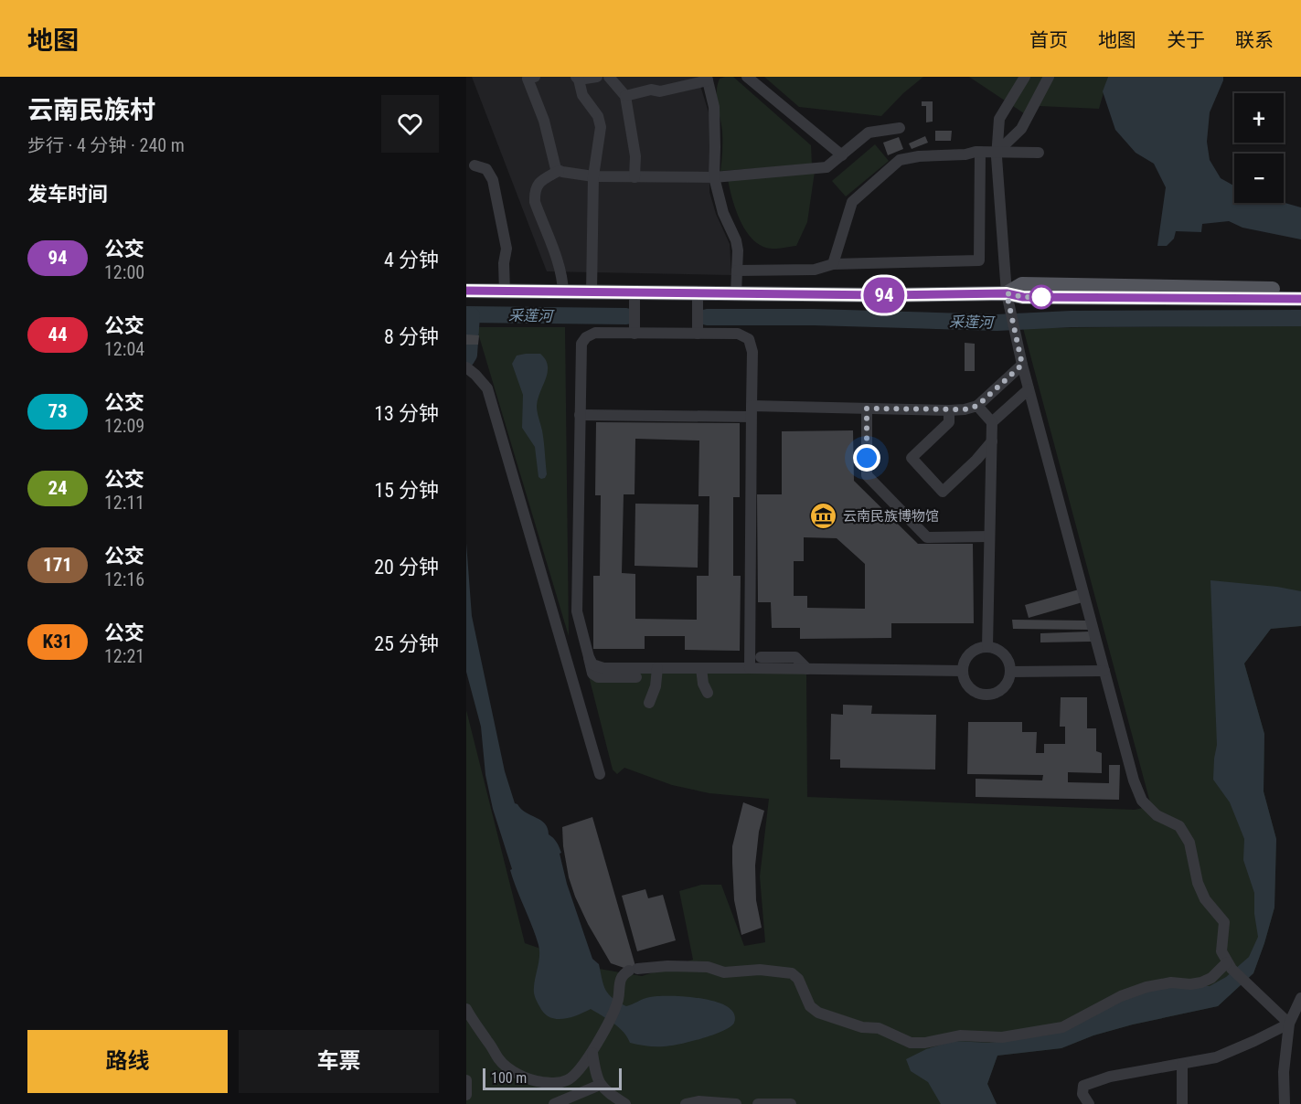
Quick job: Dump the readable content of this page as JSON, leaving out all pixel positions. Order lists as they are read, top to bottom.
{
  "water": ["采莲河"],
  "places": {
    "museum": ["云南民族博物馆"]
  },
  "lines": ["bus line 94"],
  "scale_bar": "100 m",
  "page": {
    "header": "地图",
    "nav": [
      "首页",
      "地图",
      "关于",
      "联系"
    ],
    "heading": [
      ["云南民族村", "步行 · 4 分钟 · 240 m"],
      "发车时间"
    ],
    "on_map": "94",
    "map_buttons": ["+", "−"],
    "list": [
      {
        "mark": "94",
        "name": "公交",
        "note": "12:00",
        "value": "4 分钟"
      },
      {
        "mark": "44",
        "name": "公交",
        "note": "12:04",
        "value": "8 分钟"
      },
      {
        "mark": "73",
        "name": "公交",
        "note": "12:09",
        "value": "13 分钟"
      },
      {
        "mark": "24",
        "name": "公交",
        "note": "12:11",
        "value": "15 分钟"
      },
      {
        "mark": "171",
        "name": "公交",
        "note": "12:16",
        "value": "20 分钟"
      },
      {
        "mark": "K31",
        "name": "公交",
        "note": "12:21",
        "value": "25 分钟"
      }
    ],
    "buttons": ["路线", "车票"],
    "scale": "100 m"
  }
}
